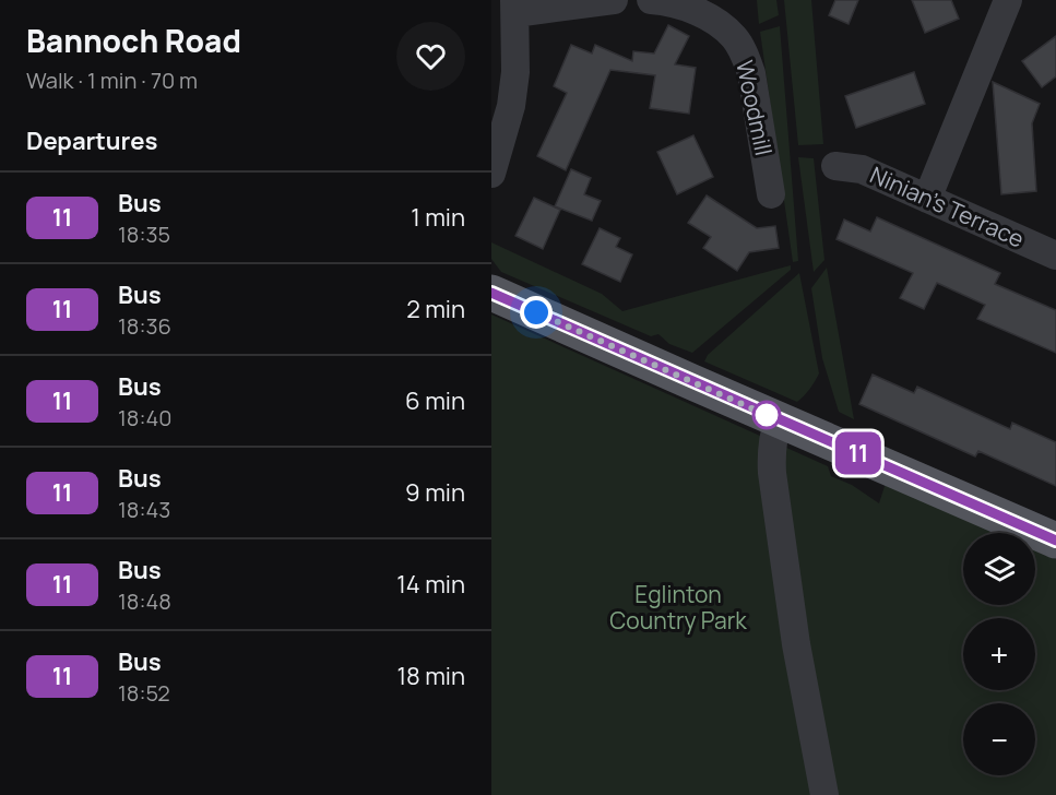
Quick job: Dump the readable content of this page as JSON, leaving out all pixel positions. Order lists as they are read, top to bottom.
{
  "streets": {
    "street": ["Woodmill", "Ninian's Terrace"]
  },
  "parks": ["Eglinton Country Park"],
  "lines": ["bus line 11"],
  "page": {
    "heading": [
      ["Bannoch Road", "Walk · 1 min · 70 m"],
      "Departures"
    ],
    "on_map": "11",
    "list": [
      {
        "mark": "11",
        "name": "Bus",
        "note": "18:35",
        "value": "1 min"
      },
      {
        "mark": "11",
        "name": "Bus",
        "note": "18:36",
        "value": "2 min"
      },
      {
        "mark": "11",
        "name": "Bus",
        "note": "18:40",
        "value": "6 min"
      },
      {
        "mark": "11",
        "name": "Bus",
        "note": "18:43",
        "value": "9 min"
      },
      {
        "mark": "11",
        "name": "Bus",
        "note": "18:48",
        "value": "14 min"
      },
      {
        "mark": "11",
        "name": "Bus",
        "note": "18:52",
        "value": "18 min"
      }
    ],
    "map_buttons": ["+", "−"]
  }
}
